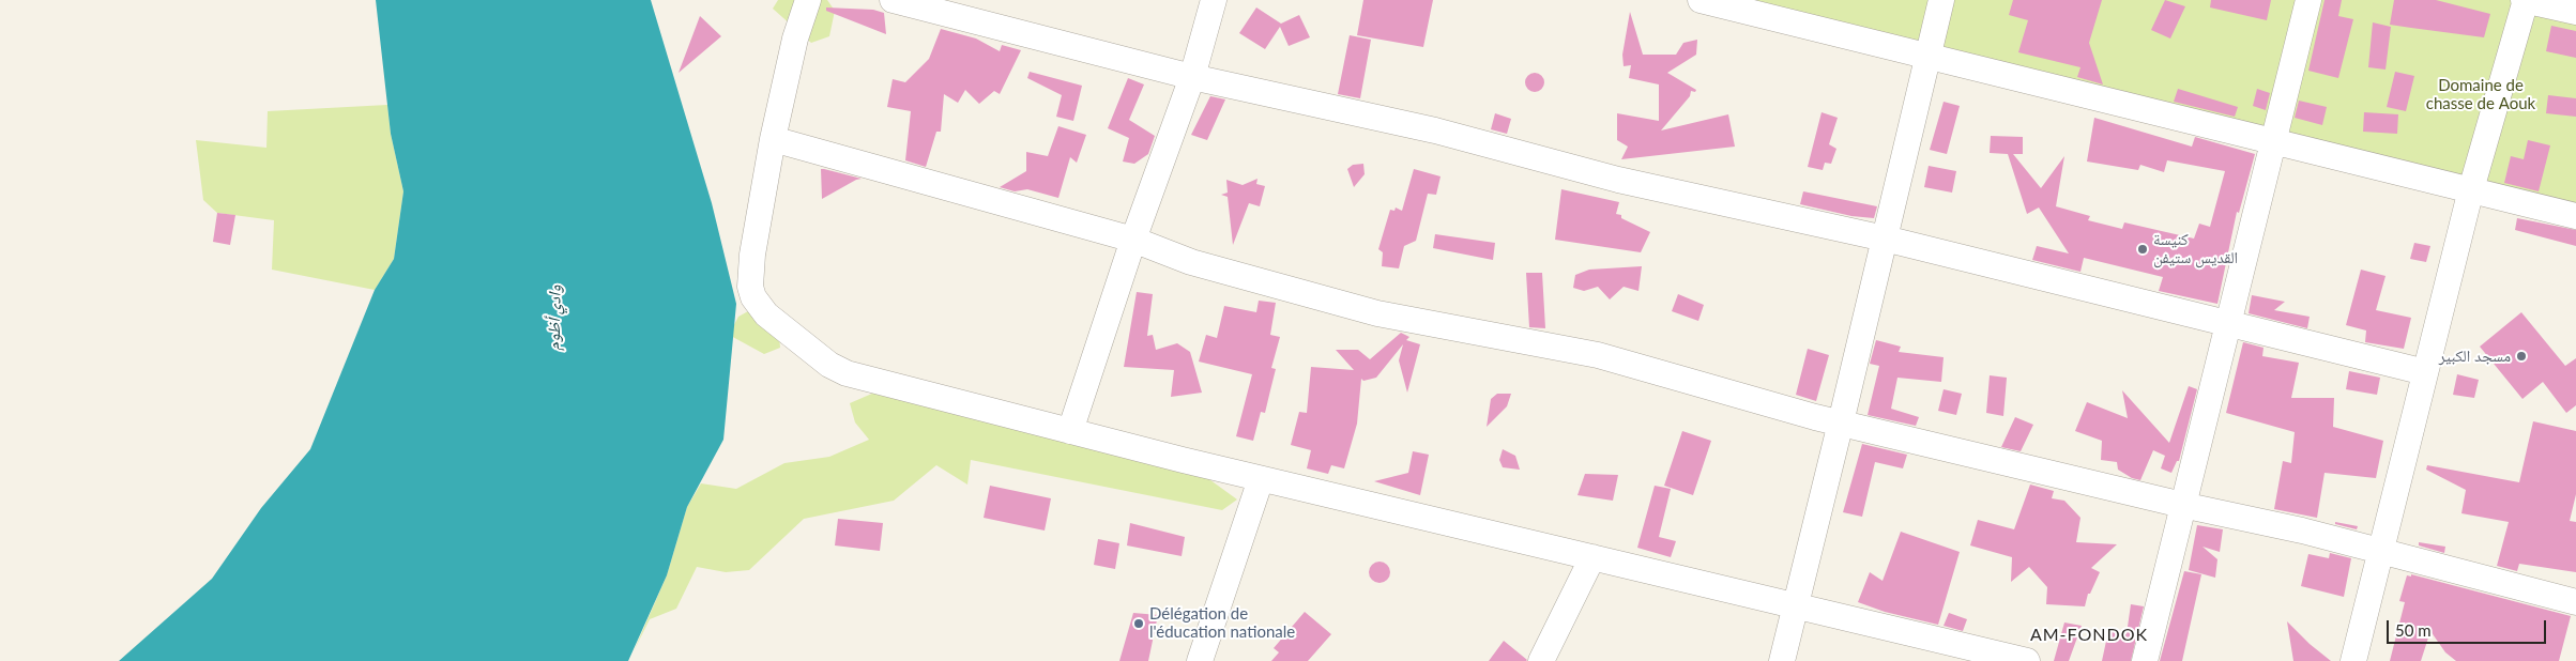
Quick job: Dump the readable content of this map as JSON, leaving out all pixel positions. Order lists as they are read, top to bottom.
{
  "districts": ["AM-FONDOK"],
  "water": ["وادي أظوم"],
  "parks": ["Domaine de chasse de Aouk"],
  "places": ["كنيسة القديس ستيفن", "مسجد الكبير", "Délégation de l'éducation nationale"],
  "scale_bar": "50 m"
}
